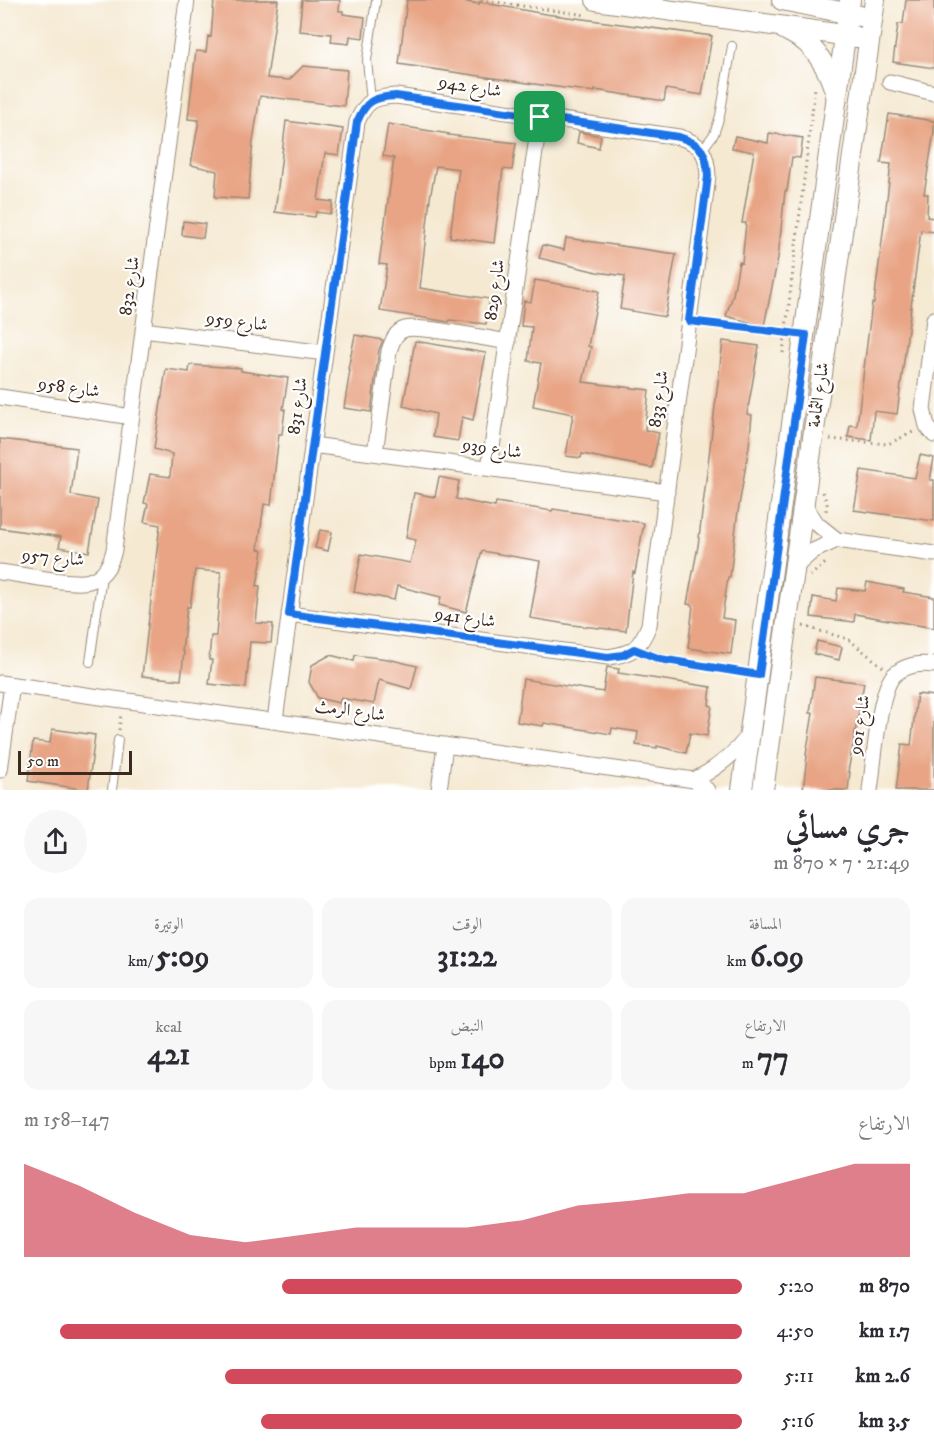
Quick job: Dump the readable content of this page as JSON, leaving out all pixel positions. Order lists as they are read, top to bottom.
{
  "streets": {
    "street": [
      "شارع 942",
      "شارع 832",
      "شارع 829",
      "شارع 959",
      "شارع 958",
      "شارع الثمامة",
      "شارع 833",
      "شارع 831",
      "شارع 939",
      "شارع 957",
      "شارع 941",
      "شارع الرمث",
      "شارع 901"
    ]
  },
  "crossings": [
    ["شارع 942", "شارع 829"],
    ["شارع 942", "شارع 833"],
    ["شارع 942", "شارع 831"],
    ["شارع 832", "شارع 959"],
    ["شارع 832", "شارع 958"],
    ["شارع 832", "شارع 957"],
    ["شارع 829", "شارع 939"],
    ["شارع 959", "شارع 831"],
    ["شارع 833", "شارع 939"],
    ["شارع 833", "شارع 941"],
    ["شارع 831", "شارع 939"],
    ["شارع 831", "شارع 941"],
    ["شارع 831", "شارع الرمث"]
  ],
  "scale_bar": "50 m",
  "page": {
    "scale": "50 m",
    "heading": ["جري مسائي", "21:49 · 7 × 870 m"],
    "stats": [
      ["المسافة", "6.09 km"],
      ["الوقت", "31:22"],
      ["الوتيرة", "5:09 /km"],
      ["الارتفاع", "77 m"],
      ["النبض", "140 bpm"],
      ["kcal", "421"]
    ],
    "chart": ["الارتفاع", "147–158 m"],
    "list": [
      {
        "name": "870 m",
        "note": "5:20"
      },
      {
        "name": "1.7 km",
        "note": "4:50"
      },
      {
        "name": "2.6 km",
        "note": "5:11"
      },
      {
        "name": "3.5 km",
        "note": "5:16"
      }
    ]
  }
}
